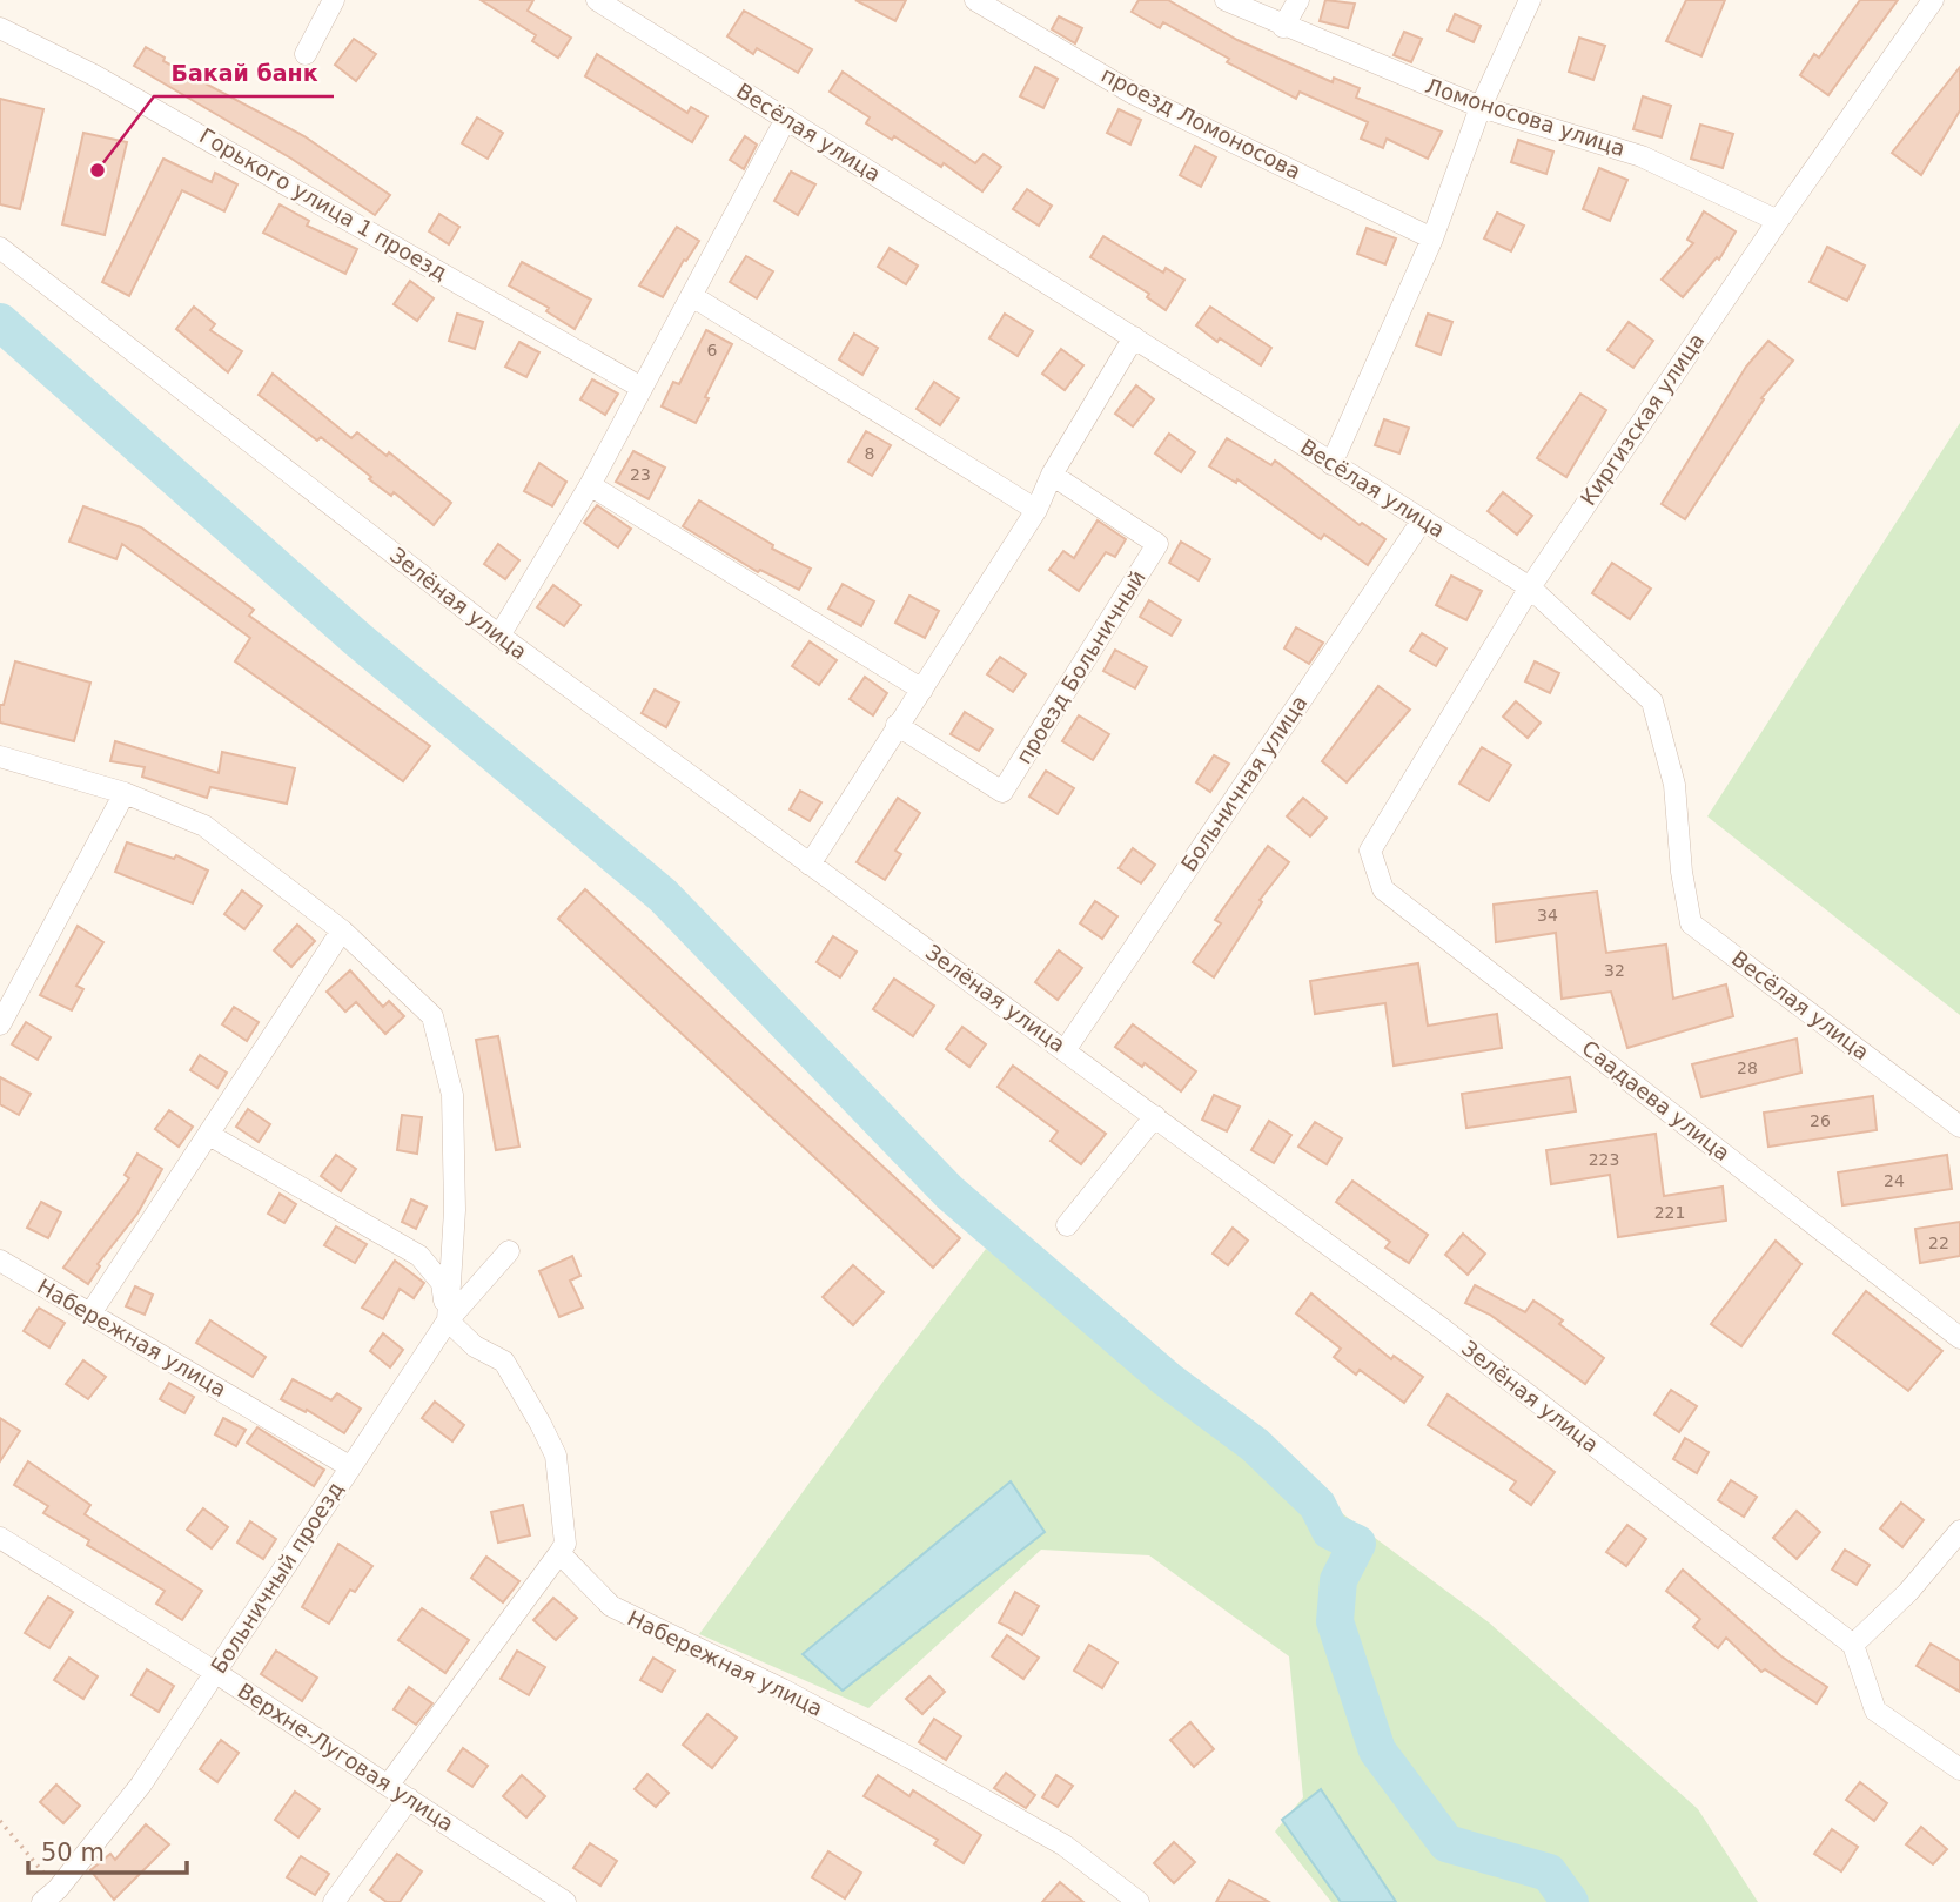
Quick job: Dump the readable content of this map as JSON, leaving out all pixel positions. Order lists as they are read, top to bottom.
{
  "streets": {
    "street": [
      "Ломоносова улица",
      "проезд Ломоносова",
      "Весёлая улица",
      "Горького улица 1 проезд",
      "Киргизская улица",
      "Зелёная улица",
      "проезд Больничный",
      "Больничная улица",
      "Саадаева улица",
      "Набережная улица",
      "Больничный проезд",
      "Верхне-Луговая улица"
    ]
  },
  "crossings": [
    ["Ломоносова улица", "Киргизская улица"],
    ["Весёлая улица", "Киргизская улица"],
    ["Весёлая улица", "Больничная улица"],
    ["Киргизская улица", "Саадаева улица"],
    ["Зелёная улица", "Больничная улица"],
    ["Набережная улица", "Больничный проезд"],
    ["Больничный проезд", "Верхне-Луговая улица"]
  ],
  "places": ["Бакай банк"],
  "house_numbers": [
    "6",
    "8",
    "23",
    "34",
    "32",
    "28",
    "26",
    "223",
    "24",
    "221",
    "22"
  ],
  "scale_bar": "50 m"
}
